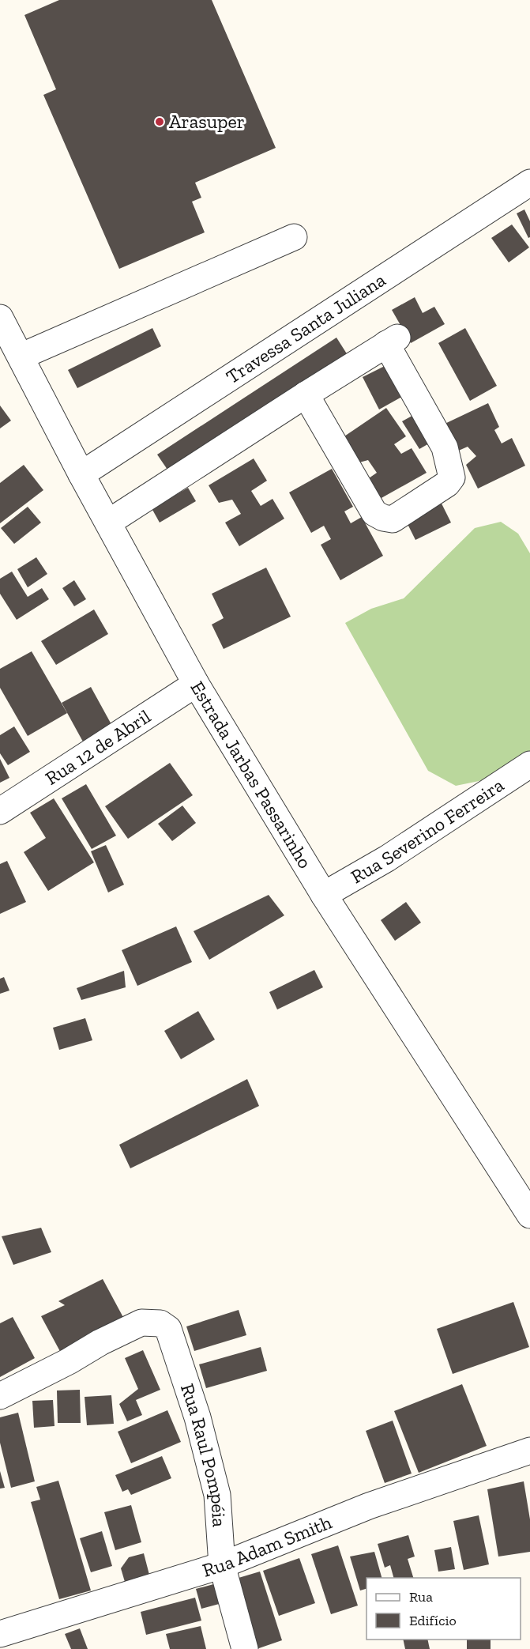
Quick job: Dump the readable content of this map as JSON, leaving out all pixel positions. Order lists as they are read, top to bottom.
{
  "streets": {
    "street": [
      "Travessa Santa Juliana",
      "Rua 12 de Abril",
      "Estrada Jarbas Passarinho",
      "Rua Severino Ferreira",
      "Rua Raul Pompéia",
      "Rua Adam Smith"
    ]
  },
  "crossings": [
    ["Travessa Santa Juliana", "Estrada Jarbas Passarinho"],
    ["Rua 12 de Abril", "Estrada Jarbas Passarinho"],
    ["Estrada Jarbas Passarinho", "Rua Severino Ferreira"],
    ["Rua Raul Pompéia", "Rua Adam Smith"]
  ],
  "places": ["Arasuper"],
  "legend": ["Rua", "Edifício"]
}
